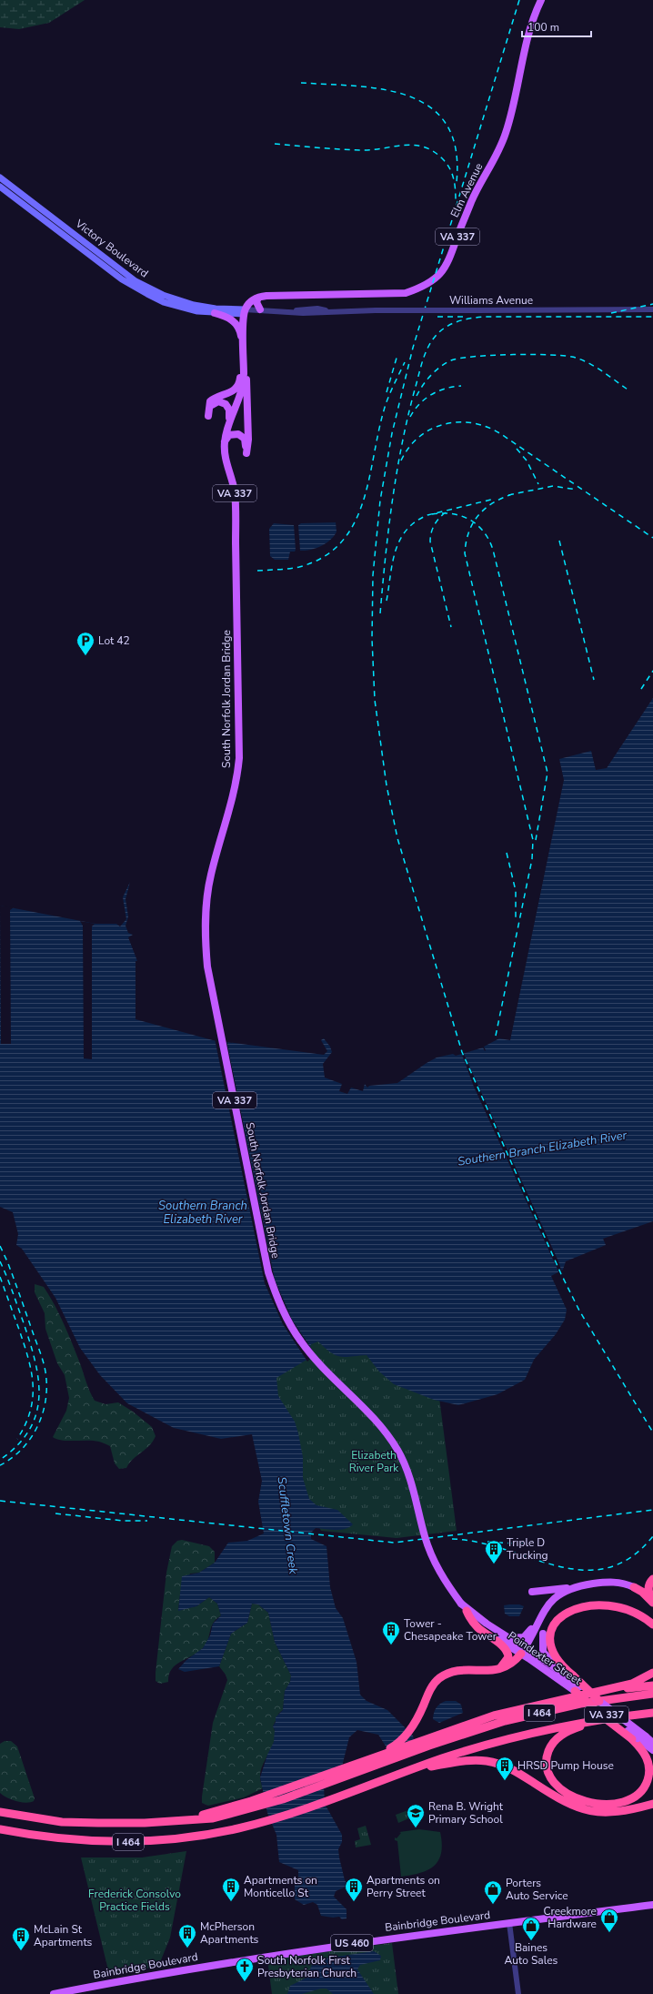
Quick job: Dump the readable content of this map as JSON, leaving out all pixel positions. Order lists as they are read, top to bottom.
{
  "streets": {
    "highway": ["I 464"],
    "main road": [
      "Elm Avenue",
      "VA 337",
      "Victory Boulevard",
      "South Norfolk Jordan Bridge",
      "Poindexter Street",
      "Bainbridge Boulevard",
      "US 460"
    ],
    "street": ["Williams Avenue"]
  },
  "crossings": [
    ["VA 337", "South Norfolk Jordan Bridge"],
    ["Victory Boulevard", "Williams Avenue"],
    ["South Norfolk Jordan Bridge", "Poindexter Street"]
  ],
  "water": ["Southern Branch Elizabeth River", "Scuffletown Creek"],
  "parks": ["Elizabeth River Park", "Frederick Consolvo Practice Fields"],
  "places": {
    "parking": ["Lot 42"],
    "building": [
      "Triple D Trucking",
      "Tower - Chesapeake Tower",
      "HRSD Pump House",
      "Apartments on Monticello St",
      "Apartments on Perry Street",
      "McPherson Apartments",
      "McLain St Apartments"
    ],
    "school or university": ["Rena B. Wright Primary School"],
    "shop": ["Porters Auto Service", "Creekmore Hardware", "Baines Auto Sales"],
    "church": ["South Norfolk First Presbyterian Church"]
  },
  "scale_bar": "100 m"
}
